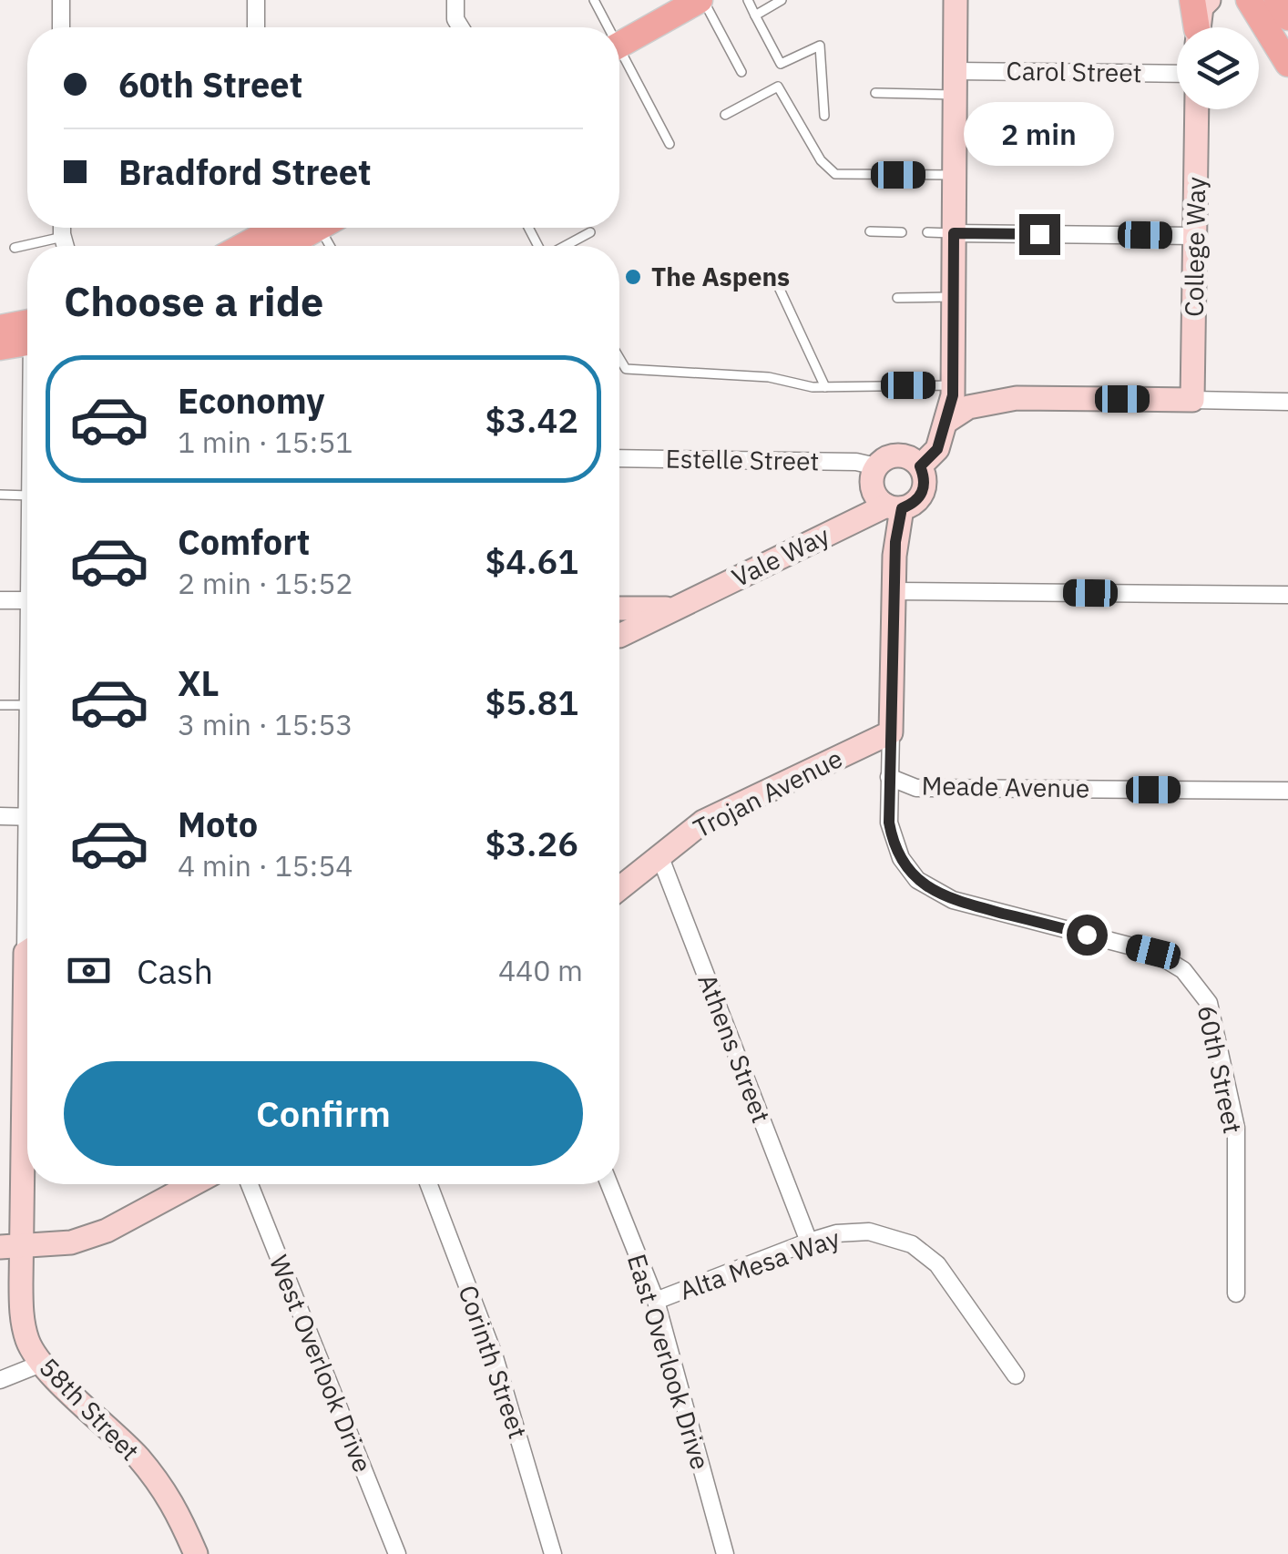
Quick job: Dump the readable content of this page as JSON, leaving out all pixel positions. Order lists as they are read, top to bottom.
{
  "streets": {
    "street": [
      "Carol Street",
      "College Way",
      "Estelle Street",
      "Vale Way",
      "Meade Avenue",
      "Trojan Avenue",
      "Athens Street",
      "60th Street",
      "Alta Mesa Way",
      "Corinth Street",
      "East Overlook Drive",
      "West Overlook Drive",
      "58th Street"
    ]
  },
  "crossings": [
    ["Carol Street", "60th Street"],
    ["Estelle Street", "Vale Way"],
    ["Estelle Street", "60th Street"],
    ["Vale Way", "60th Street"],
    ["Meade Avenue", "60th Street"],
    ["Trojan Avenue", "Athens Street"],
    ["Trojan Avenue", "60th Street"],
    ["Athens Street", "Alta Mesa Way"],
    ["Alta Mesa Way", "East Overlook Drive"]
  ],
  "places": ["The Aspens"],
  "page": {
    "banner": ["60th Street", "Bradford Street"],
    "bubble": "2 min",
    "heading": "Choose a ride",
    "list": [
      {
        "name": "Economy",
        "note": "1 min · 15:51",
        "value": "$3.42"
      },
      {
        "name": "Comfort",
        "note": "2 min · 15:52",
        "value": "$4.61"
      },
      {
        "name": "XL",
        "note": "3 min · 15:53",
        "value": "$5.81"
      },
      {
        "name": "Moto",
        "note": "4 min · 15:54",
        "value": "$3.26"
      }
    ],
    "pay": ["Cash", "440 m"],
    "buttons": "Confirm"
  }
}
